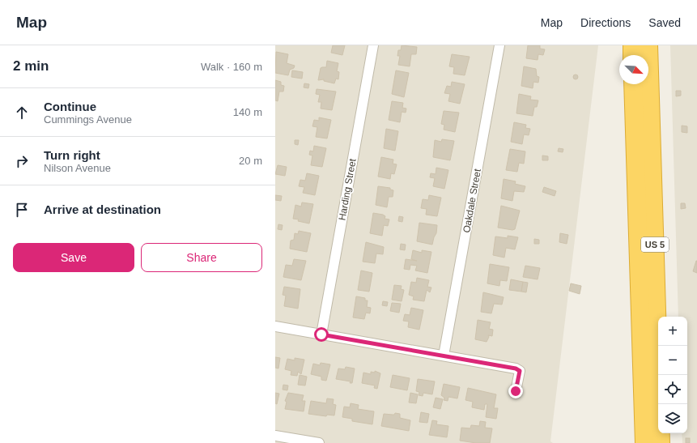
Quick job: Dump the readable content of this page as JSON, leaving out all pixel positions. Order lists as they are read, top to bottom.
{
  "streets": {
    "highway": ["US 5"],
    "street": ["Harding Street", "Oakdale Street"]
  },
  "north": "bottom right",
  "page": {
    "header": "Map",
    "nav": ["Map", "Directions", "Saved"],
    "heading": ["2 min", "Walk · 160 m"],
    "list": [
      ["Continue", "Cummings Avenue", "140 m"],
      ["Turn right", "Nilson Avenue", "20 m"],
      "Arrive at destination"
    ],
    "buttons": ["Save", "Share"],
    "map_buttons": ["+", "−"]
  }
}
